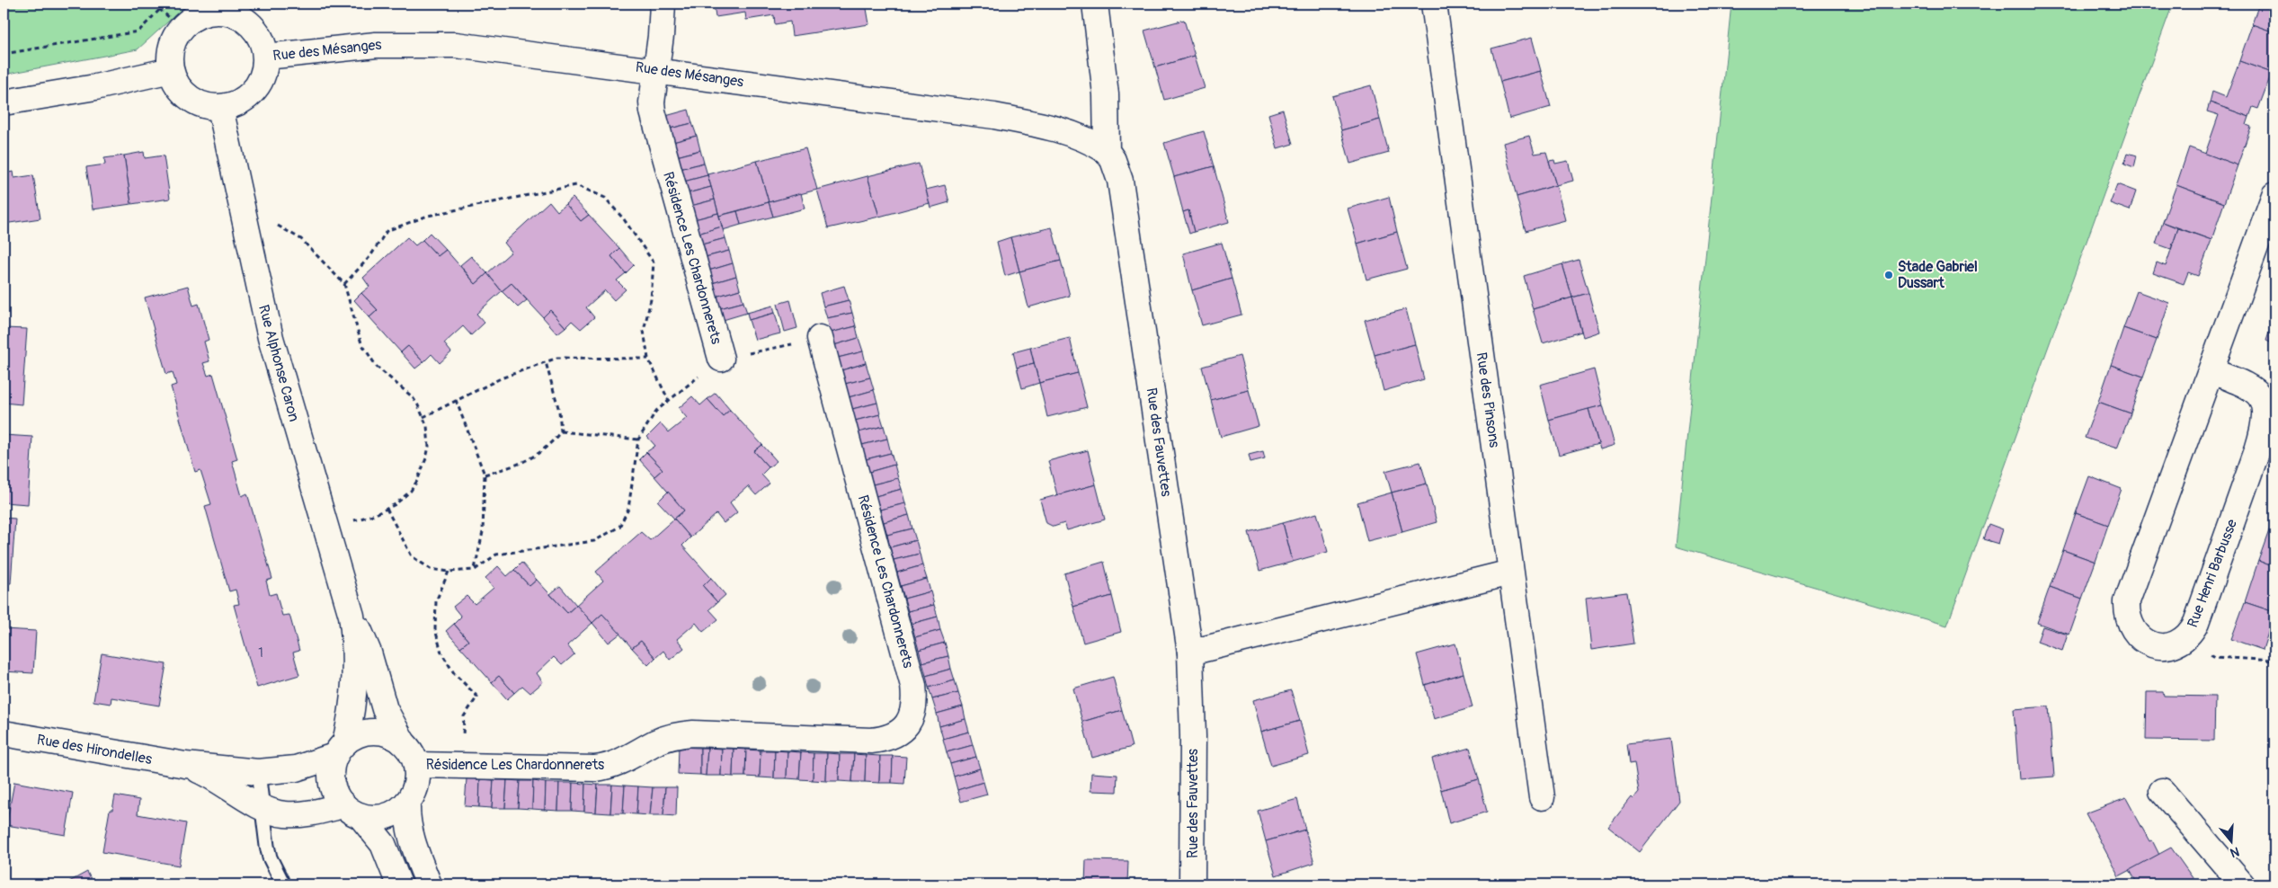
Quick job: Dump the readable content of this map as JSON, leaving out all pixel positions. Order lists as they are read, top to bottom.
{
  "streets": {
    "street": [
      "Rue des Mésanges",
      "Résidence Les Chardonnerets",
      "Rue Alphonse Caron",
      "Rue des Pinsons",
      "Rue des Fauvettes",
      "Rue Henri Barbusse",
      "Rue des Hirondelles"
    ]
  },
  "crossings": [
    ["Rue des Mésanges", "Résidence Les Chardonnerets"],
    ["Rue des Mésanges", "Rue Alphonse Caron"],
    ["Rue des Mésanges", "Rue des Fauvettes"],
    ["Résidence Les Chardonnerets", "Rue Alphonse Caron"],
    ["Résidence Les Chardonnerets", "Rue des Hirondelles"],
    ["Rue Alphonse Caron", "Rue des Hirondelles"]
  ],
  "places": ["Stade Gabriel Dussart"],
  "house_numbers": ["1"],
  "north": "bottom"
}
